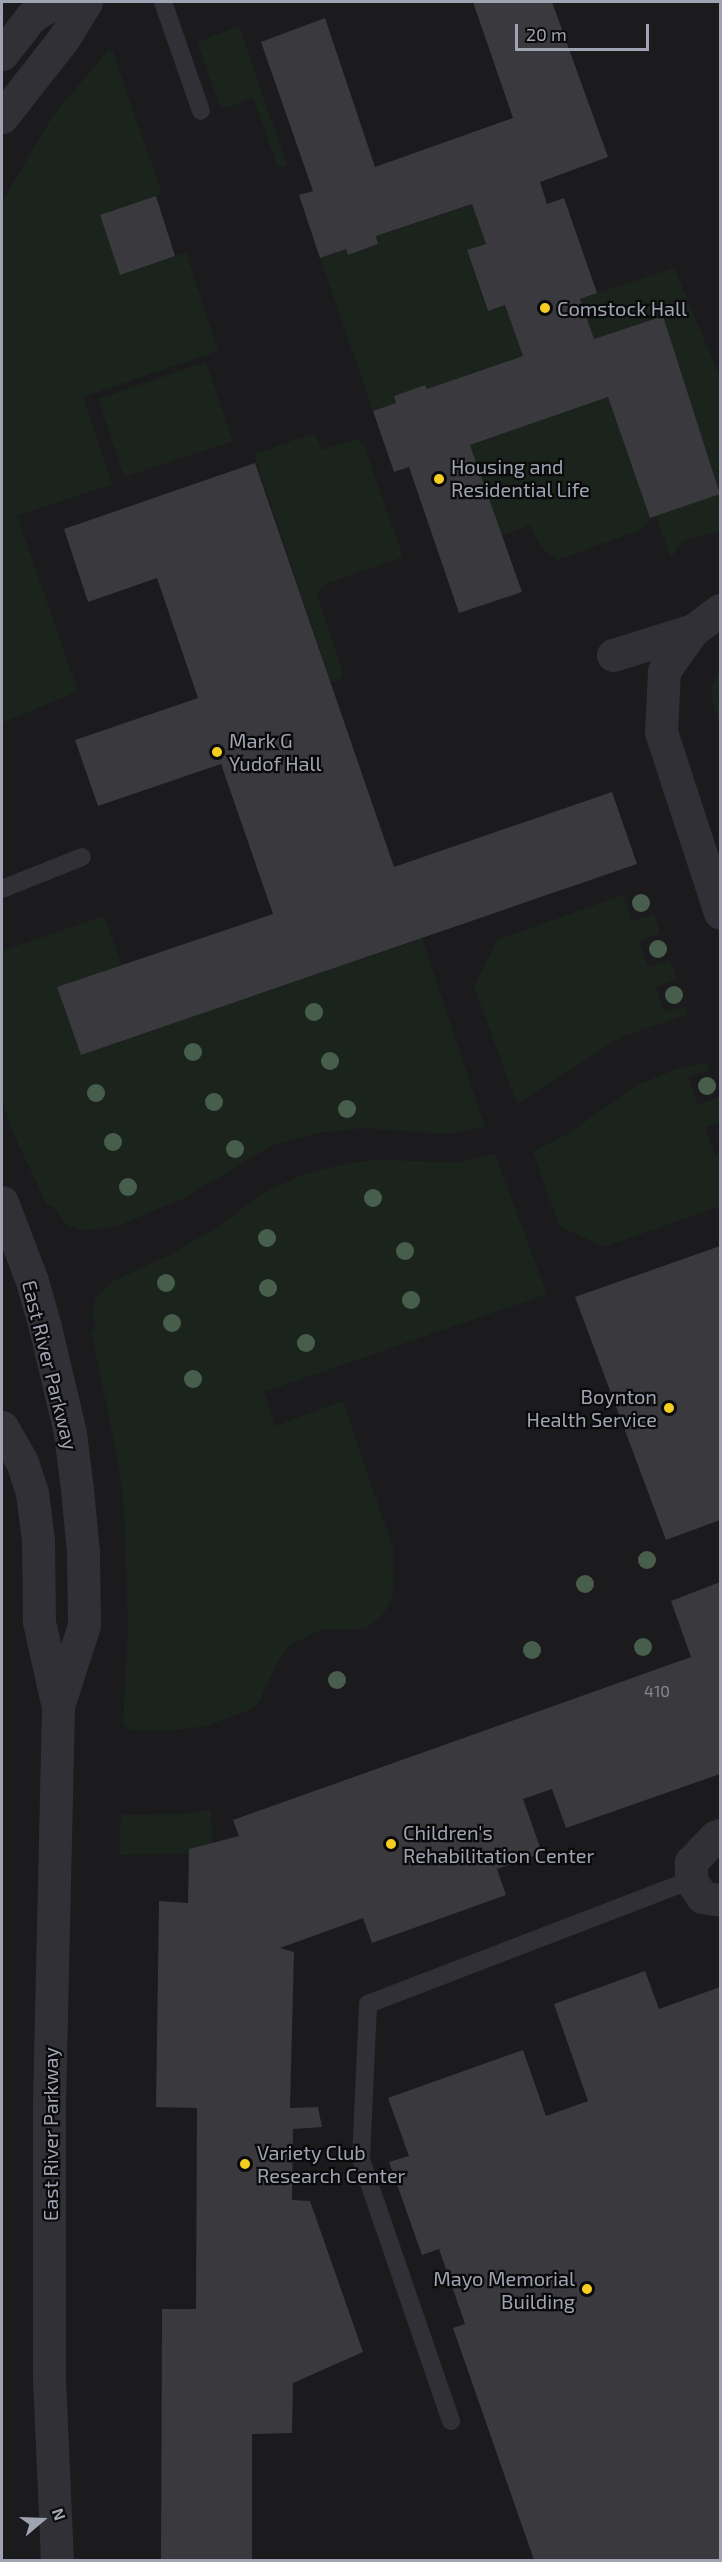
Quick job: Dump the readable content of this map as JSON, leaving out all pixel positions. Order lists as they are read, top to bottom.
{
  "streets": {
    "street": ["East River Parkway"]
  },
  "places": [
    "Comstock Hall",
    "Housing and Residential Life",
    "Mark G Yudof Hall",
    "Boynton Health Service",
    "Children's Rehabilitation Center",
    "Variety Club Research Center",
    "Mayo Memorial Building"
  ],
  "house_numbers": ["410"],
  "scale_bar": "20 m",
  "north": "right"
}
